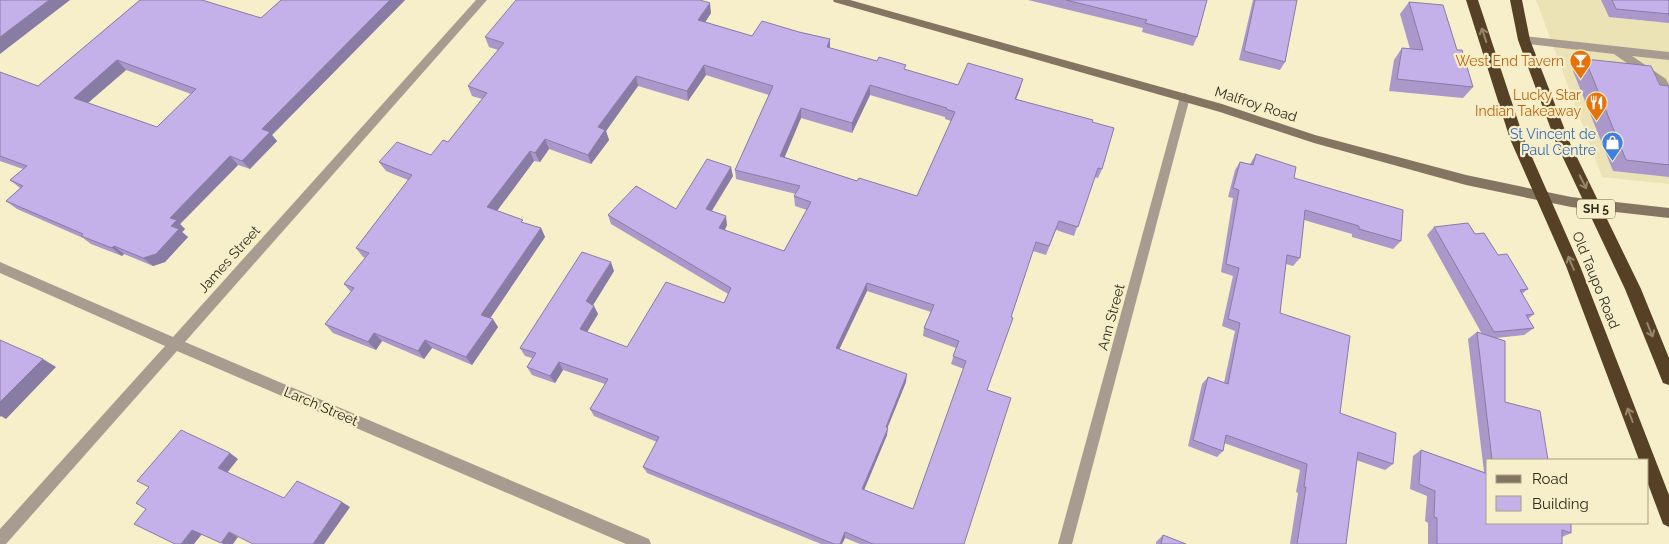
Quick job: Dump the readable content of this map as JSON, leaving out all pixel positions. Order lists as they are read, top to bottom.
{
  "streets": {
    "highway": ["SH 5", "Old Taupo Road"],
    "main road": ["Malfroy Road"],
    "street": ["James Street", "Ann Street", "Larch Street"]
  },
  "crossings": [
    ["Malfroy Road", "Old Taupo Road"],
    ["Malfroy Road", "Ann Street"],
    ["James Street", "Larch Street"]
  ],
  "places": {
    "bar": ["West End Tavern"],
    "restaurant": ["Lucky Star Indian Takeaway"],
    "shop": ["St Vincent de Paul Centre"]
  },
  "legend": ["Road", "Building"]
}
